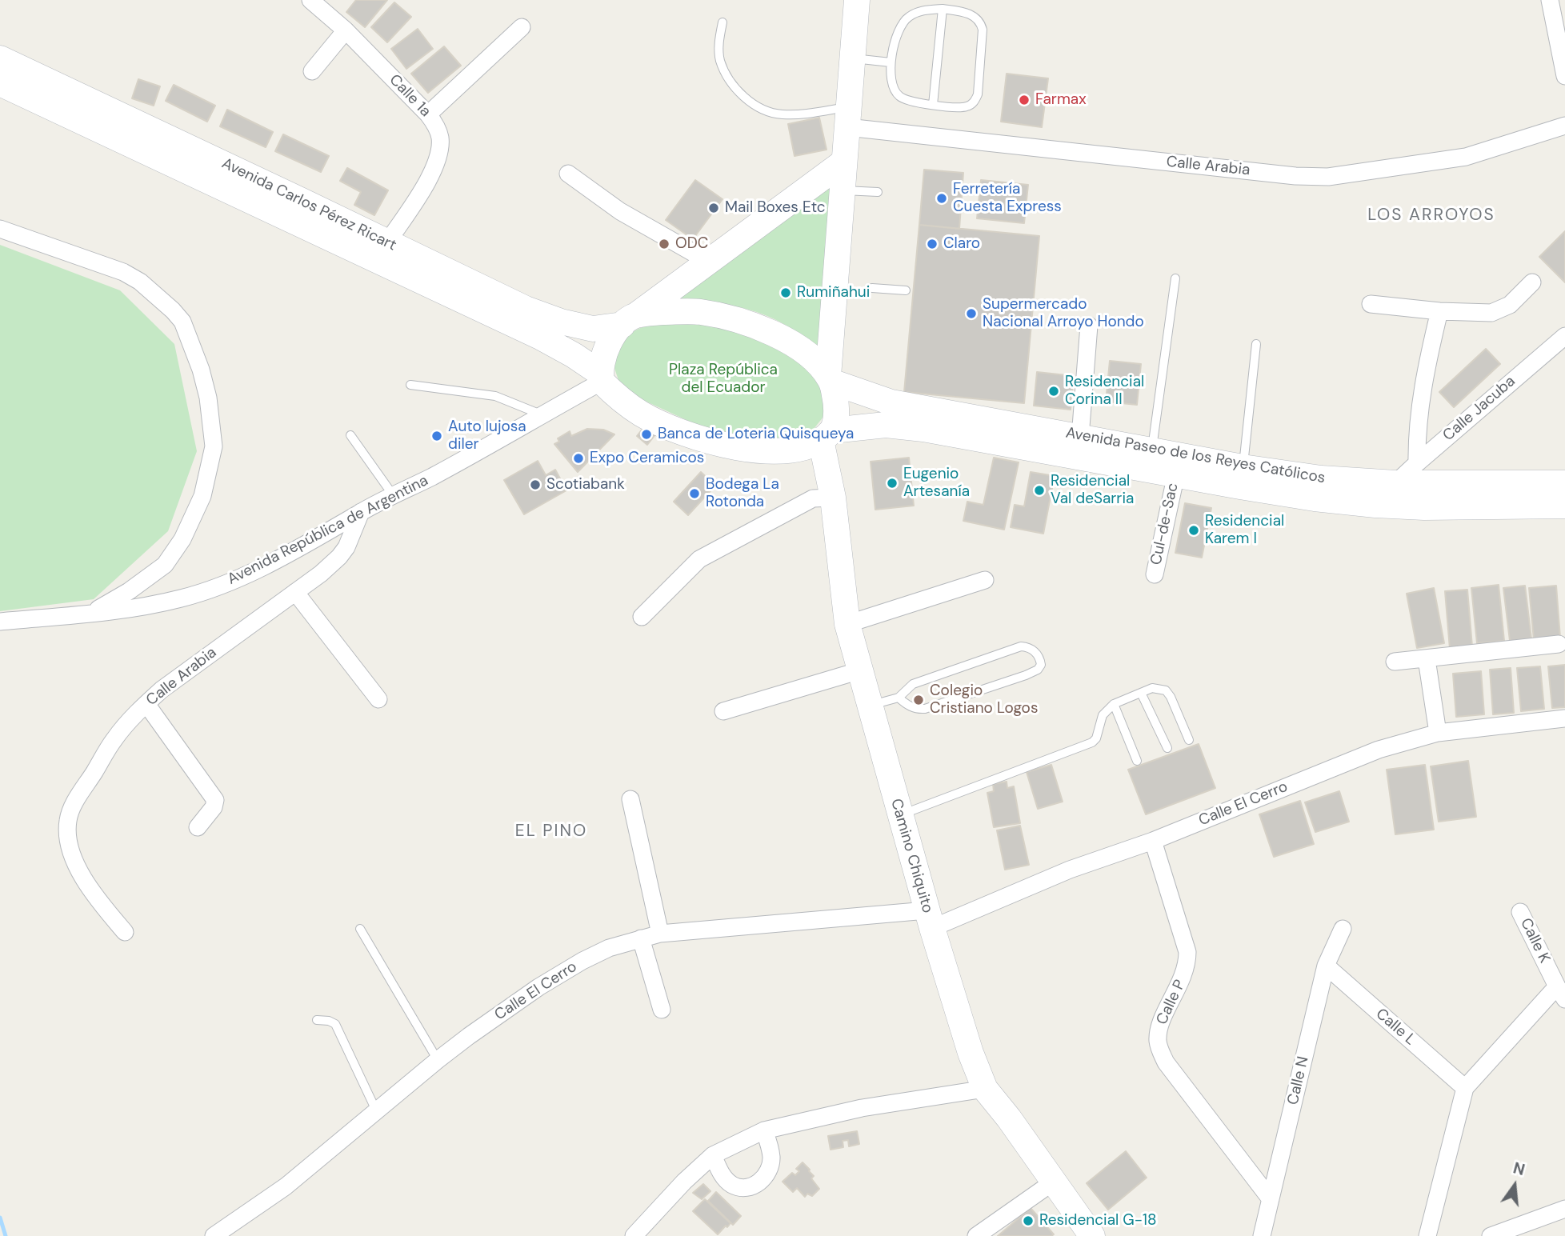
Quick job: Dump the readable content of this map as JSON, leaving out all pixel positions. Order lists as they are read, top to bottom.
{
  "streets": {
    "main road": ["Avenida Carlos Pérez Ricart", "Avenida Paseo de los Reyes Católicos", "Camino Chiquito"],
    "street": [
      "Calle 1a",
      "Calle Arabia",
      "Calle Jacuba",
      "Cul-de-Sac",
      "Avenida República de Argentina",
      "Calle El Cerro",
      "Calle K",
      "Calle P",
      "Calle L",
      "Calle N"
    ]
  },
  "crossings": [
    ["Calle 1a", "Avenida Carlos Pérez Ricart"],
    ["Calle Arabia", "Avenida República de Argentina"],
    ["Avenida Carlos Pérez Ricart", "Avenida República de Argentina"],
    ["Calle Jacuba", "Avenida Paseo de los Reyes Católicos"],
    ["Avenida Paseo de los Reyes Católicos", "Cul-de-Sac"],
    ["Avenida Paseo de los Reyes Católicos", "Camino Chiquito"],
    ["Calle El Cerro", "Camino Chiquito"],
    ["Calle El Cerro", "Calle P"],
    ["Calle P", "Calle N"],
    ["Calle L", "Calle N"]
  ],
  "districts": ["LOS ARROYOS", "EL PINO"],
  "parks": ["Plaza República del Ecuador"],
  "places": [
    "Farmax",
    "Ferretería Cuesta Express",
    "Mail Boxes Etc",
    "ODC",
    "Claro",
    "Rumiñahui",
    "Supermercado Nacional Arroyo Hondo",
    "Residencial Corina II",
    "Banca de Loteria Quisqueya",
    "Auto lujosa diler",
    "Expo Ceramicos",
    "Eugenio Artesanía",
    "Scotiabank",
    "Residencial Val deSarria",
    "Bodega La Rotonda",
    "Residencial Karem I",
    "Colegio Cristiano Logos",
    "Residencial G-18"
  ],
  "north": "top"
}
